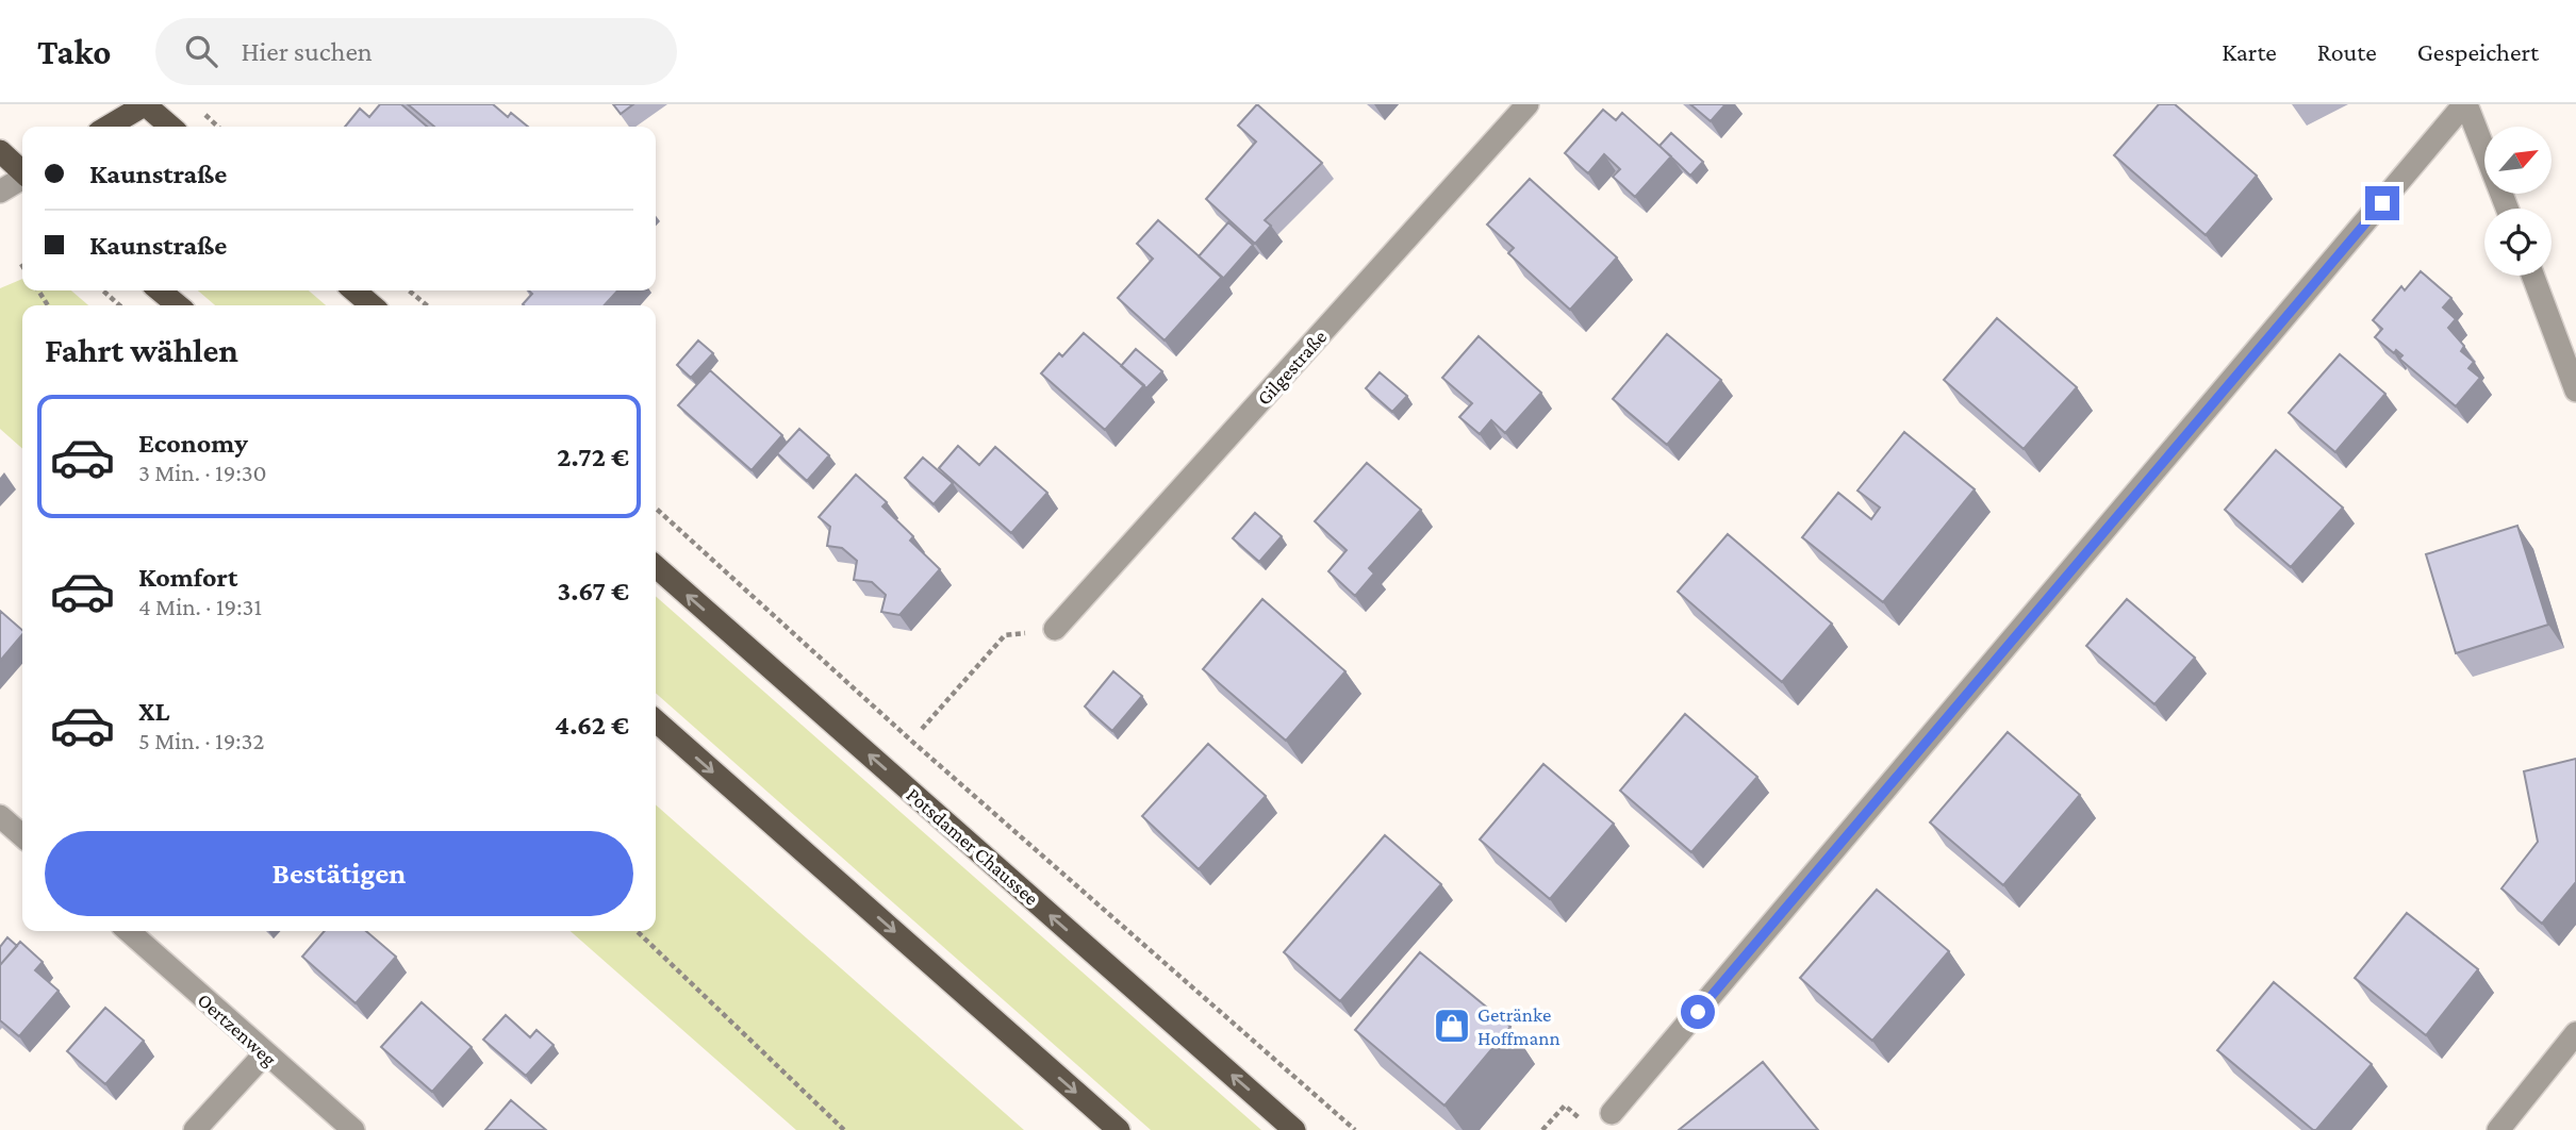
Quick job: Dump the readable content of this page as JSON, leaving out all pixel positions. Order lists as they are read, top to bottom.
{
  "streets": {
    "main road": ["Potsdamer Chaussee"],
    "street": ["Gilgestraße", "Oertzenweg"]
  },
  "places": {
    "shop": ["Getränke Hoffmann"]
  },
  "north": "top right",
  "page": {
    "header": "Tako",
    "search": "Hier suchen",
    "nav": ["Karte", "Route", "Gespeichert"],
    "banner": ["Kaunstraße", "Kaunstraße"],
    "heading": "Fahrt wählen",
    "list": [
      {
        "name": "Economy",
        "note": "3 Min. · 19:30",
        "value": "2.72 €"
      },
      {
        "name": "Komfort",
        "note": "4 Min. · 19:31",
        "value": "3.67 €"
      },
      {
        "name": "XL",
        "note": "5 Min. · 19:32",
        "value": "4.62 €"
      }
    ],
    "buttons": "Bestätigen"
  }
}
